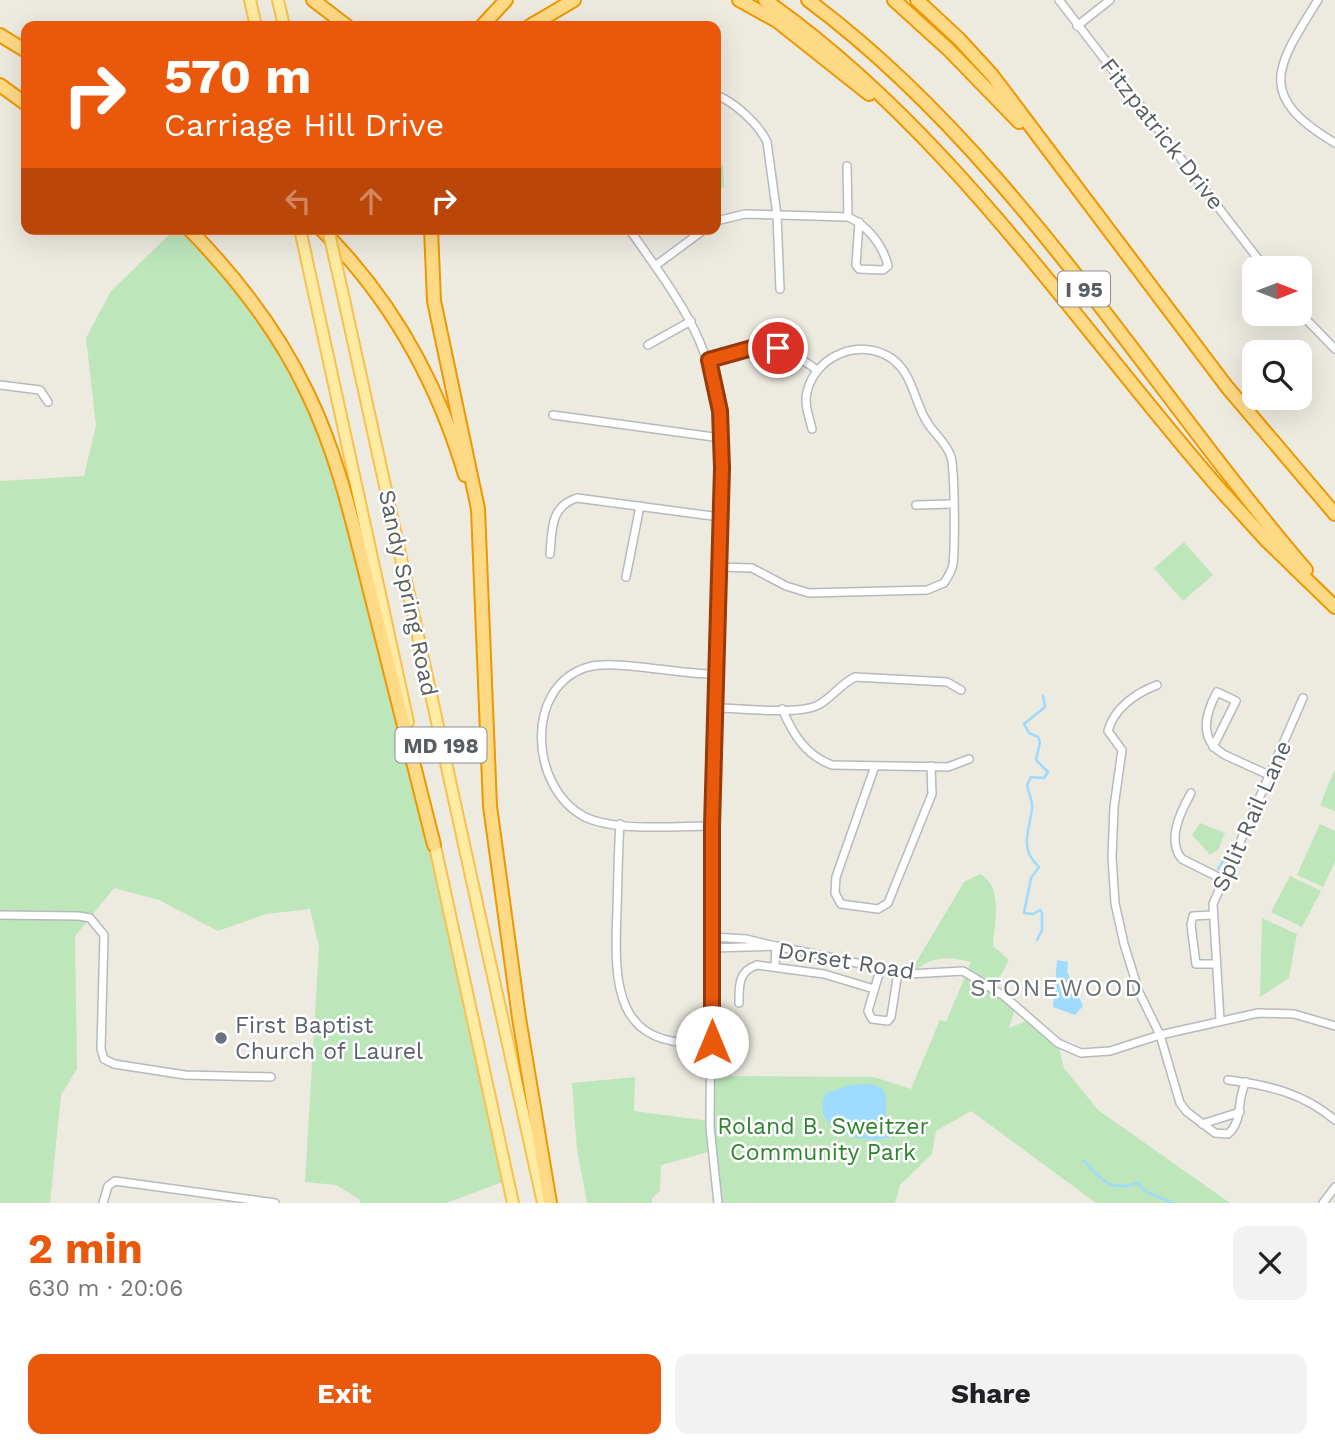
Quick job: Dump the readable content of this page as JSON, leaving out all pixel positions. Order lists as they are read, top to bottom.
{
  "streets": {
    "highway": ["I 95"],
    "main road": ["Sandy Spring Road", "MD 198"],
    "street": ["Fitzpatrick Drive", "Split Rail Lane", "Dorset Road"]
  },
  "crossings": [
    ["Split Rail Lane", "Dorset Road"]
  ],
  "districts": ["STONEWOOD"],
  "parks": ["Roland B. Sweitzer Community Park"],
  "places": ["First Baptist Church of Laurel"],
  "north": "right",
  "page": {
    "turn": ["570 m", "Carriage Hill Drive"],
    "heading": ["2 min", "630 m · 20:06"],
    "buttons": ["Exit", "Share"]
  }
}
